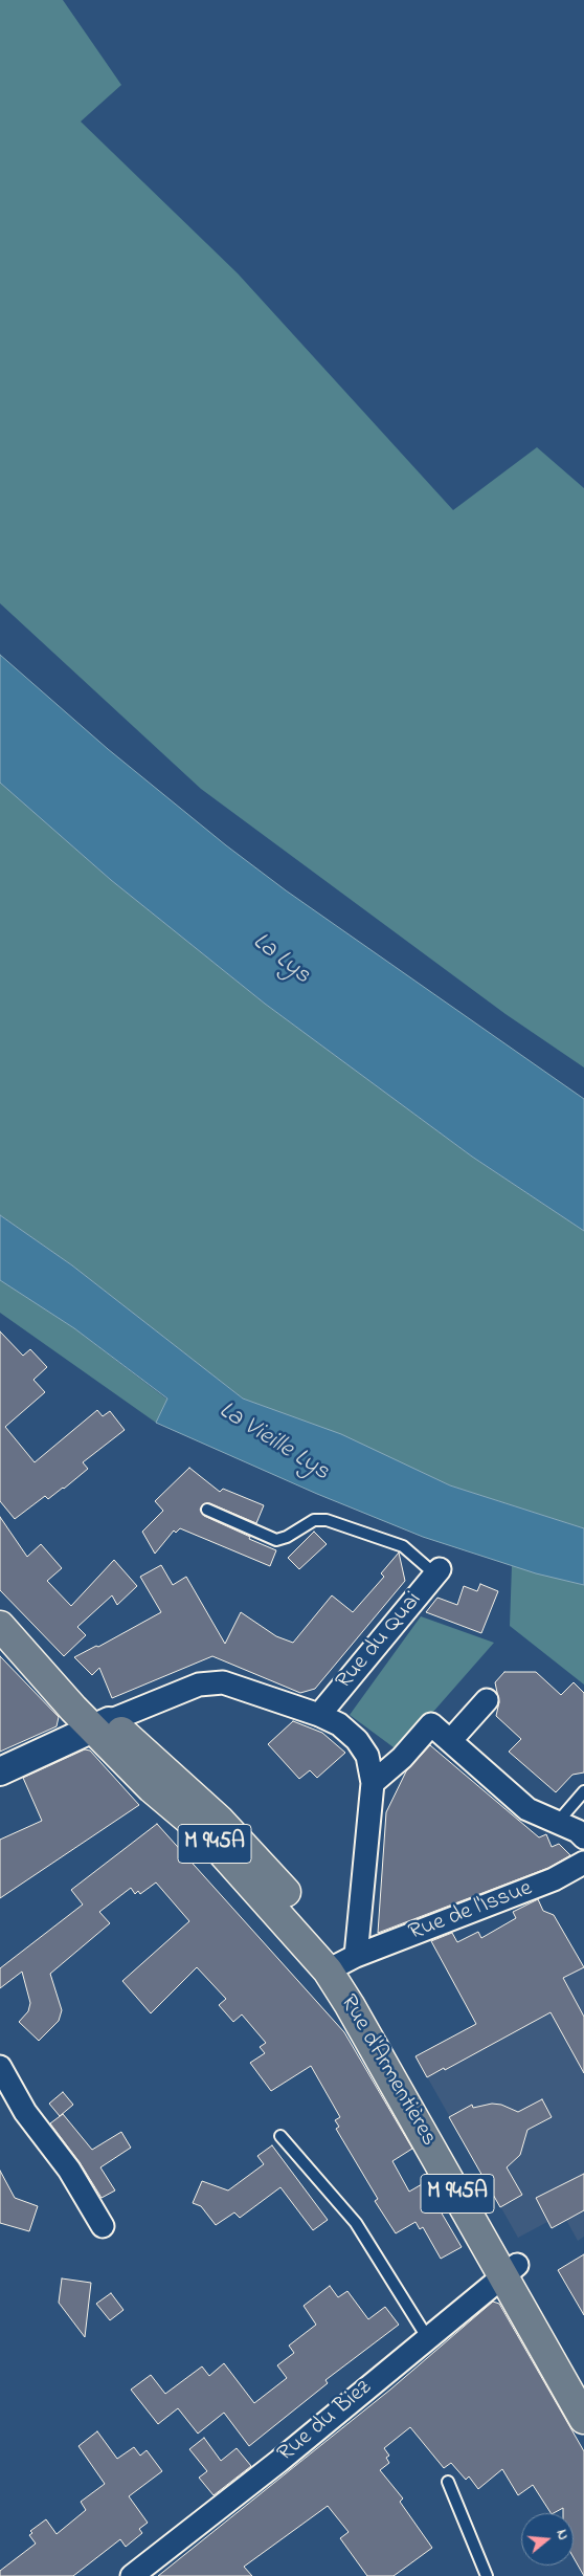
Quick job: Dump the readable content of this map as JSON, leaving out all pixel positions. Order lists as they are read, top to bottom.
{
  "streets": {
    "main road": ["M 945A", "Rue d'Armentières"],
    "street": ["Rue du Quai", "Rue de l'Issue", "Rue du Biez"]
  },
  "crossings": [
    ["M 945A", "Rue de l'Issue"],
    ["M 945A", "Rue d'Armentières"],
    ["Rue de l'Issue", "Rue d'Armentières"],
    ["Rue d'Armentières", "Rue du Biez"]
  ],
  "water": ["La Lys", "La Vieille Lys"],
  "north": "right"
}
